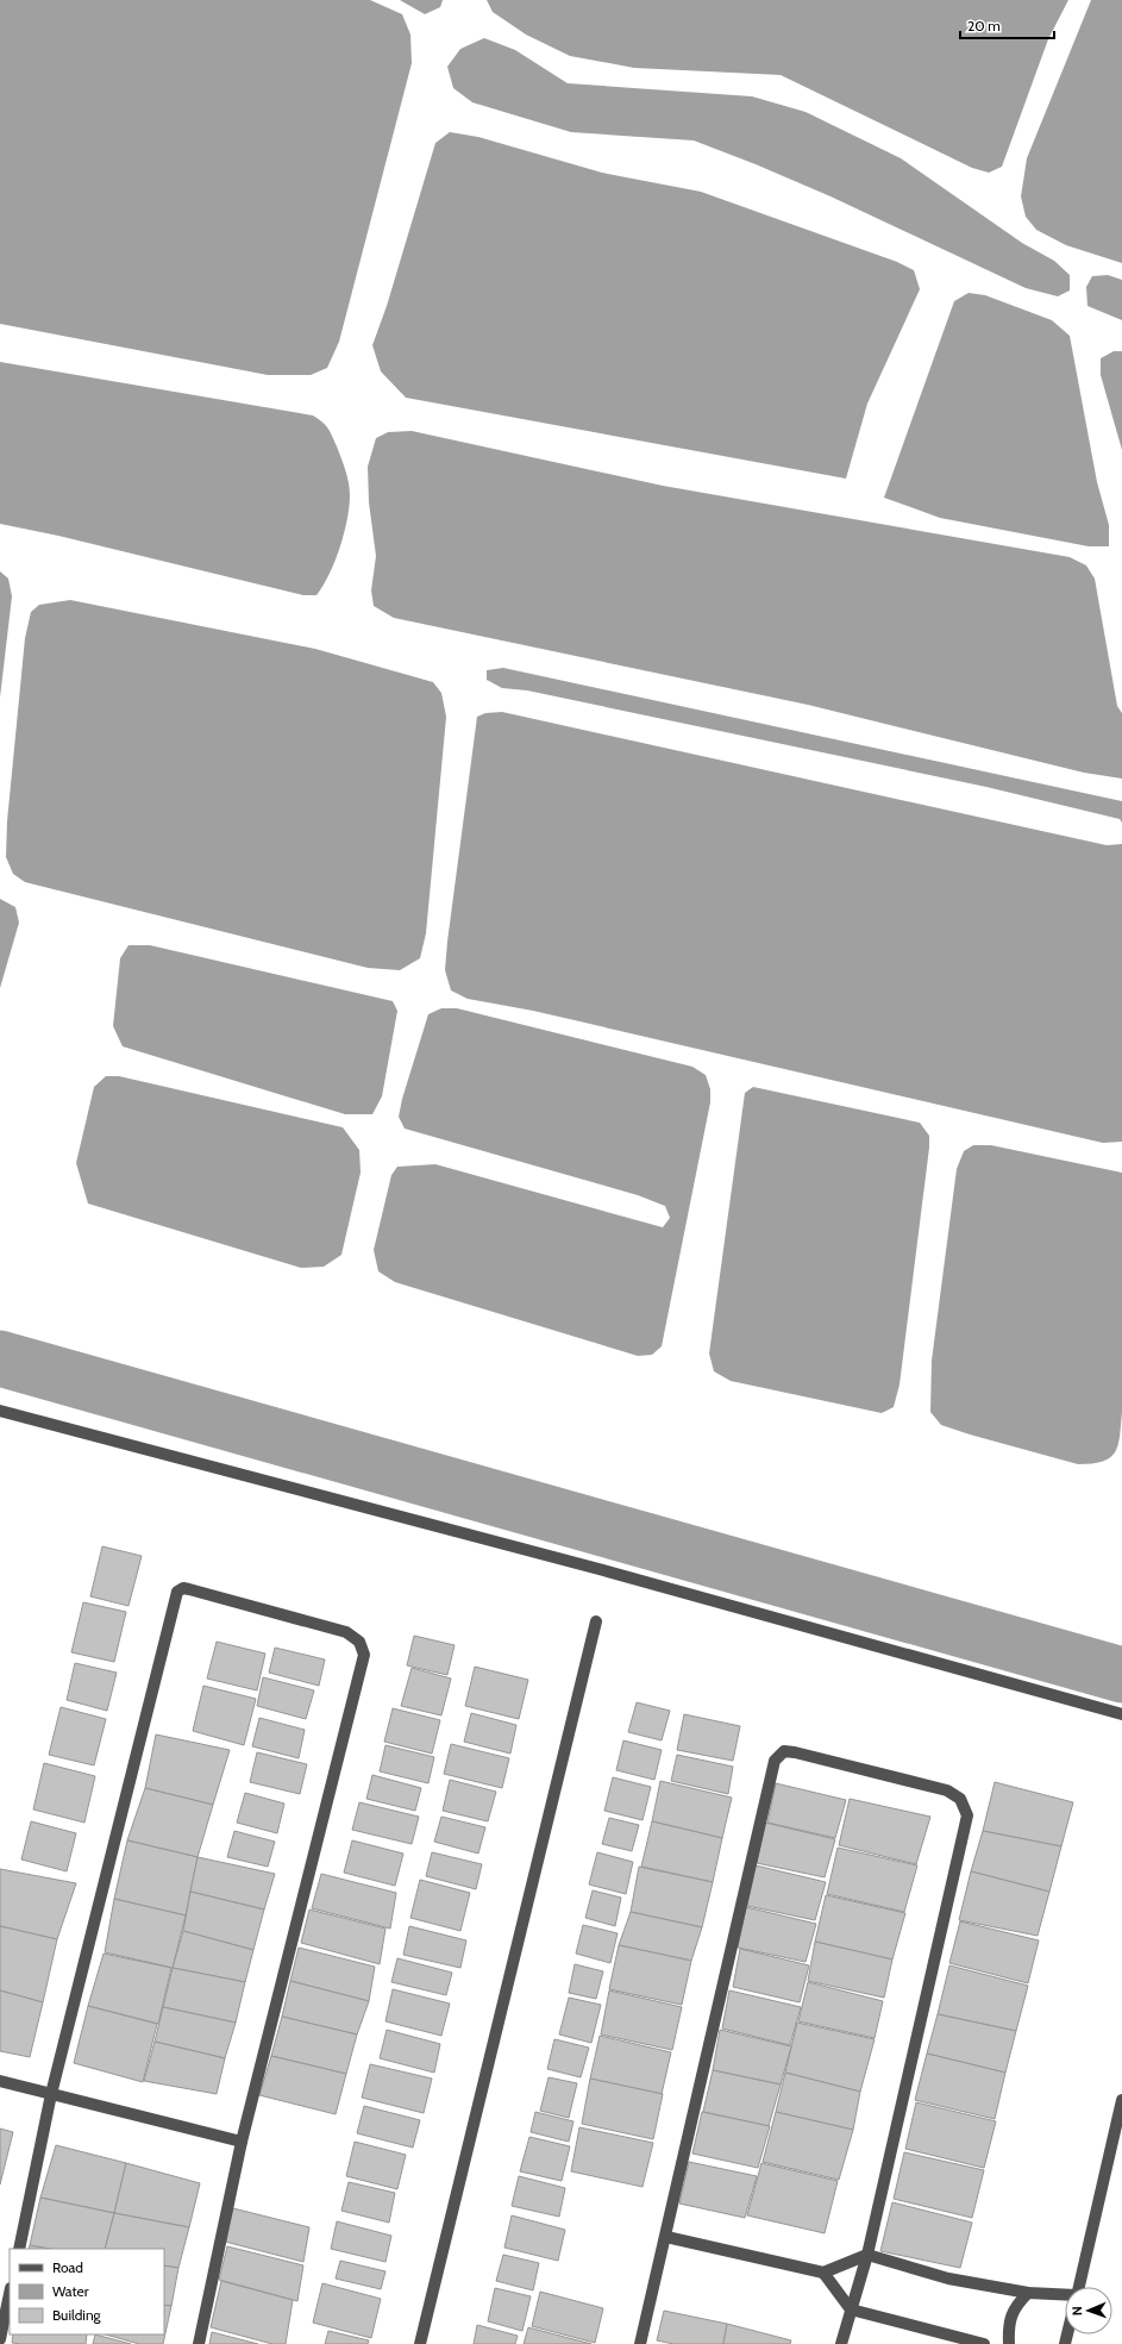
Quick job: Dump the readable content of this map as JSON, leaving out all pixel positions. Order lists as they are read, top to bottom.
{
  "legend": ["Road", "Water", "Building"],
  "scale_bar": "20 m",
  "north": "left"
}
